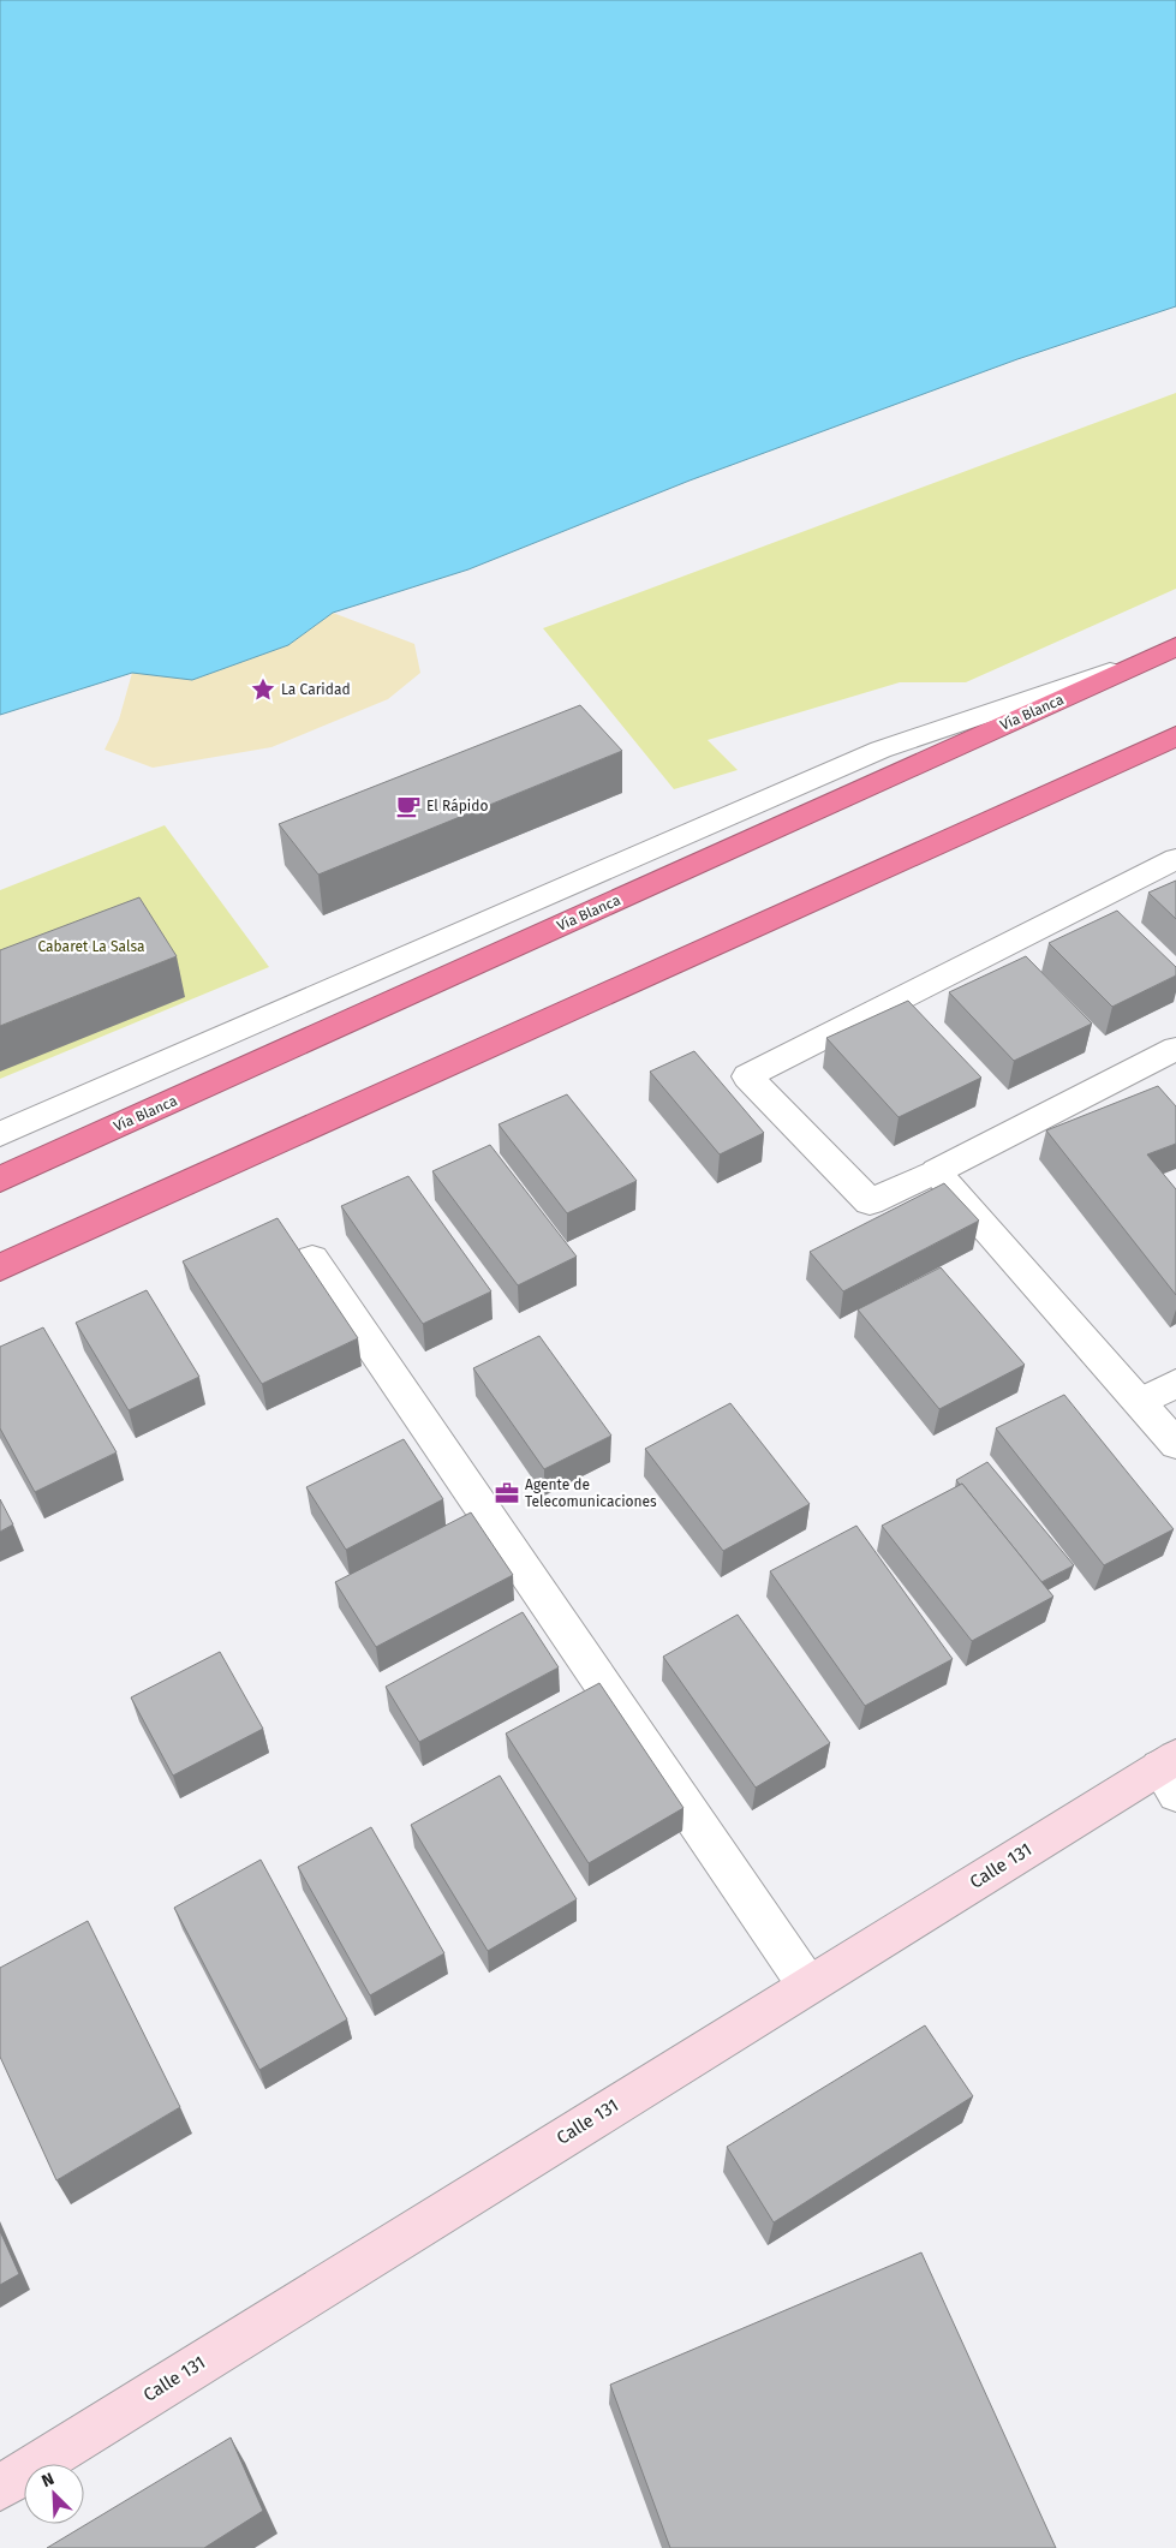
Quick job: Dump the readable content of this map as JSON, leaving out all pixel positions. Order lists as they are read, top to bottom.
{
  "streets": {
    "highway": ["Vía Blanca"],
    "street": ["Calle 131"]
  },
  "parks": ["Cabaret La Salsa"],
  "places": {
    "place": ["La Caridad"],
    "cafe": ["El Rápido"],
    "office": ["Agente de Telecomunicaciones"]
  },
  "north": "top left"
}
